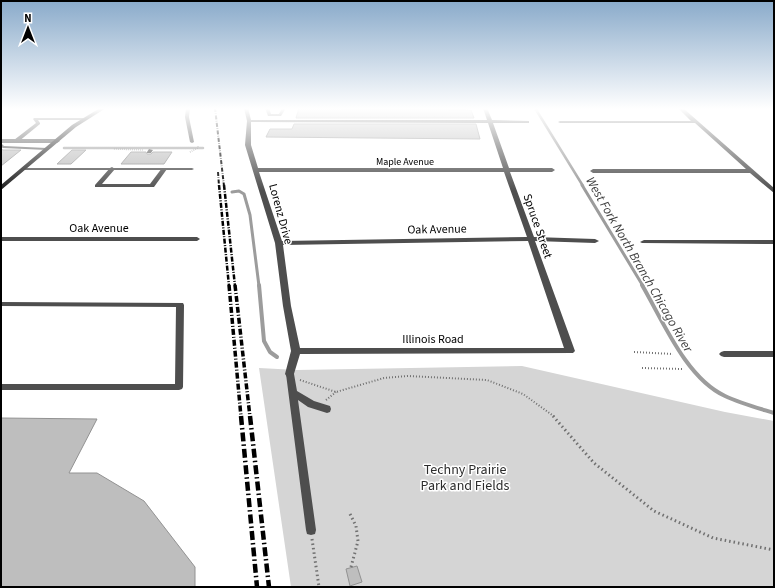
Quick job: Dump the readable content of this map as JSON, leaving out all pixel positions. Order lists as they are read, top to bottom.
{
  "streets": {
    "street": [
      "Maple Avenue",
      "Lorenz Drive",
      "Spruce Street",
      "Oak Avenue",
      "Illinois Road"
    ]
  },
  "crossings": [
    ["Maple Avenue", "Lorenz Drive"],
    ["Maple Avenue", "Spruce Street"],
    ["Lorenz Drive", "Oak Avenue"],
    ["Lorenz Drive", "Illinois Road"],
    ["Spruce Street", "Oak Avenue"],
    ["Spruce Street", "Illinois Road"]
  ],
  "water": ["West Fork North Branch Chicago River"],
  "parks": ["Techny Prairie Park and Fields"],
  "north": "top"
}
